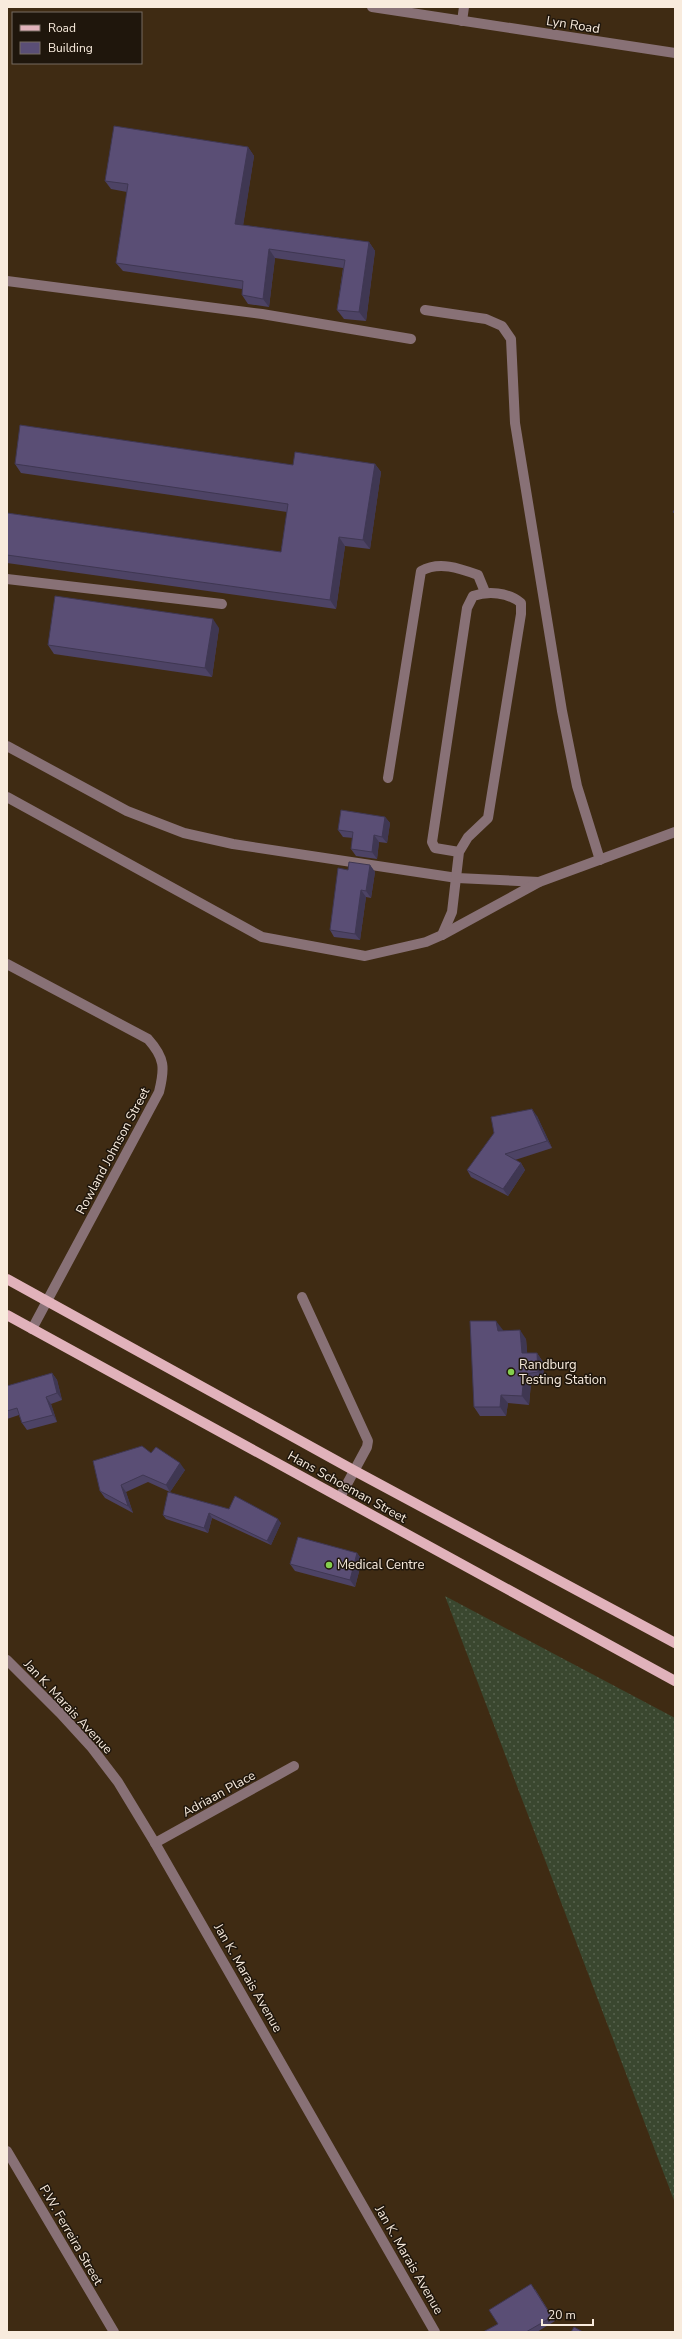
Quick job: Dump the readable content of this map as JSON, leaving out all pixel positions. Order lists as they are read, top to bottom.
{
  "streets": {
    "main road": ["Hans Schoeman Street"],
    "street": [
      "Lyn Road",
      "Rowland Johnson Street",
      "Jan K. Marais Avenue",
      "Adriaan Place",
      "P.W. Ferreira Street"
    ]
  },
  "crossings": [
    ["Rowland Johnson Street", "Hans Schoeman Street"],
    ["Jan K. Marais Avenue", "Adriaan Place"]
  ],
  "places": ["Randburg Testing Station", "Medical Centre"],
  "legend": ["Road", "Building"],
  "scale_bar": "20 m"
}
